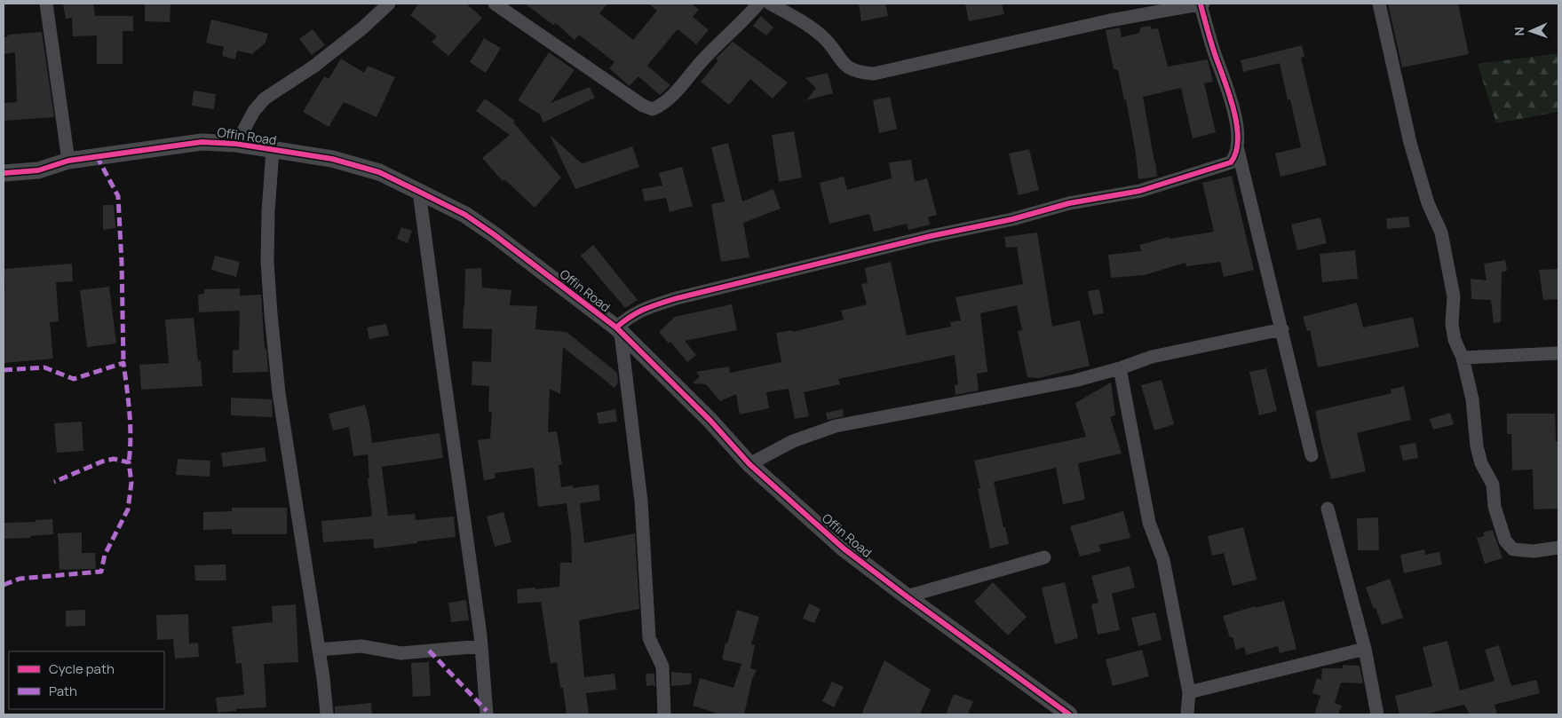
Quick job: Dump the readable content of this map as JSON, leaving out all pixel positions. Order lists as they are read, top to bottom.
{
  "streets": {
    "street": ["Offin Road"]
  },
  "legend": ["Cycle path", "Path"],
  "north": "left"
}
